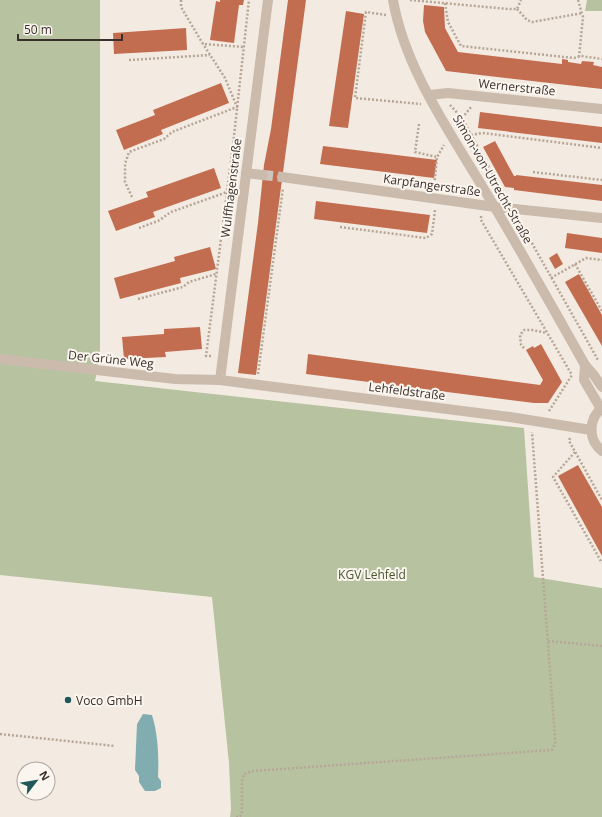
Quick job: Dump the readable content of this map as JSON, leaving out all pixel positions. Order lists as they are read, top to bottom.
{
  "streets": {
    "street": [
      "Wernerstraße",
      "Simon-von-Utrecht-Straße",
      "Karpfangerstraße",
      "Wulffhagenstraße",
      "Der Grüne Weg",
      "Lehfeldstraße"
    ]
  },
  "crossings": [
    ["Wernerstraße", "Simon-von-Utrecht-Straße"],
    ["Simon-von-Utrecht-Straße", "Karpfangerstraße"],
    ["Wulffhagenstraße", "Der Grüne Weg"],
    ["Wulffhagenstraße", "Lehfeldstraße"],
    ["Der Grüne Weg", "Lehfeldstraße"]
  ],
  "parks": ["KGV Lehfeld"],
  "places": ["Voco GmbH"],
  "scale_bar": "50 m",
  "north": "top right"
}
